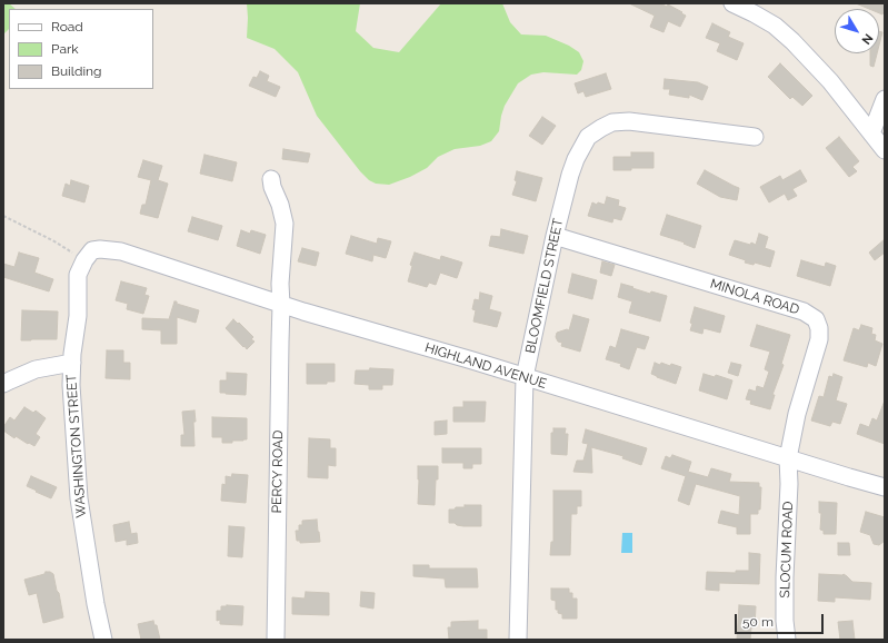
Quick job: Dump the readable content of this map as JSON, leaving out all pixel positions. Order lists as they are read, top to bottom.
{
  "streets": {
    "street": [
      "BLOOMFIELD STREET",
      "MINOLA ROAD",
      "HIGHLAND AVENUE",
      "WASHINGTON STREET",
      "PERCY ROAD",
      "SLOCUM ROAD"
    ]
  },
  "crossings": [
    ["BLOOMFIELD STREET", "MINOLA ROAD"],
    ["BLOOMFIELD STREET", "HIGHLAND AVENUE"],
    ["MINOLA ROAD", "HIGHLAND AVENUE"],
    ["MINOLA ROAD", "SLOCUM ROAD"],
    ["HIGHLAND AVENUE", "WASHINGTON STREET"],
    ["HIGHLAND AVENUE", "PERCY ROAD"],
    ["HIGHLAND AVENUE", "SLOCUM ROAD"]
  ],
  "legend": ["Road", "Park", "Building"],
  "scale_bar": "50 m",
  "north": "bottom right"
}
